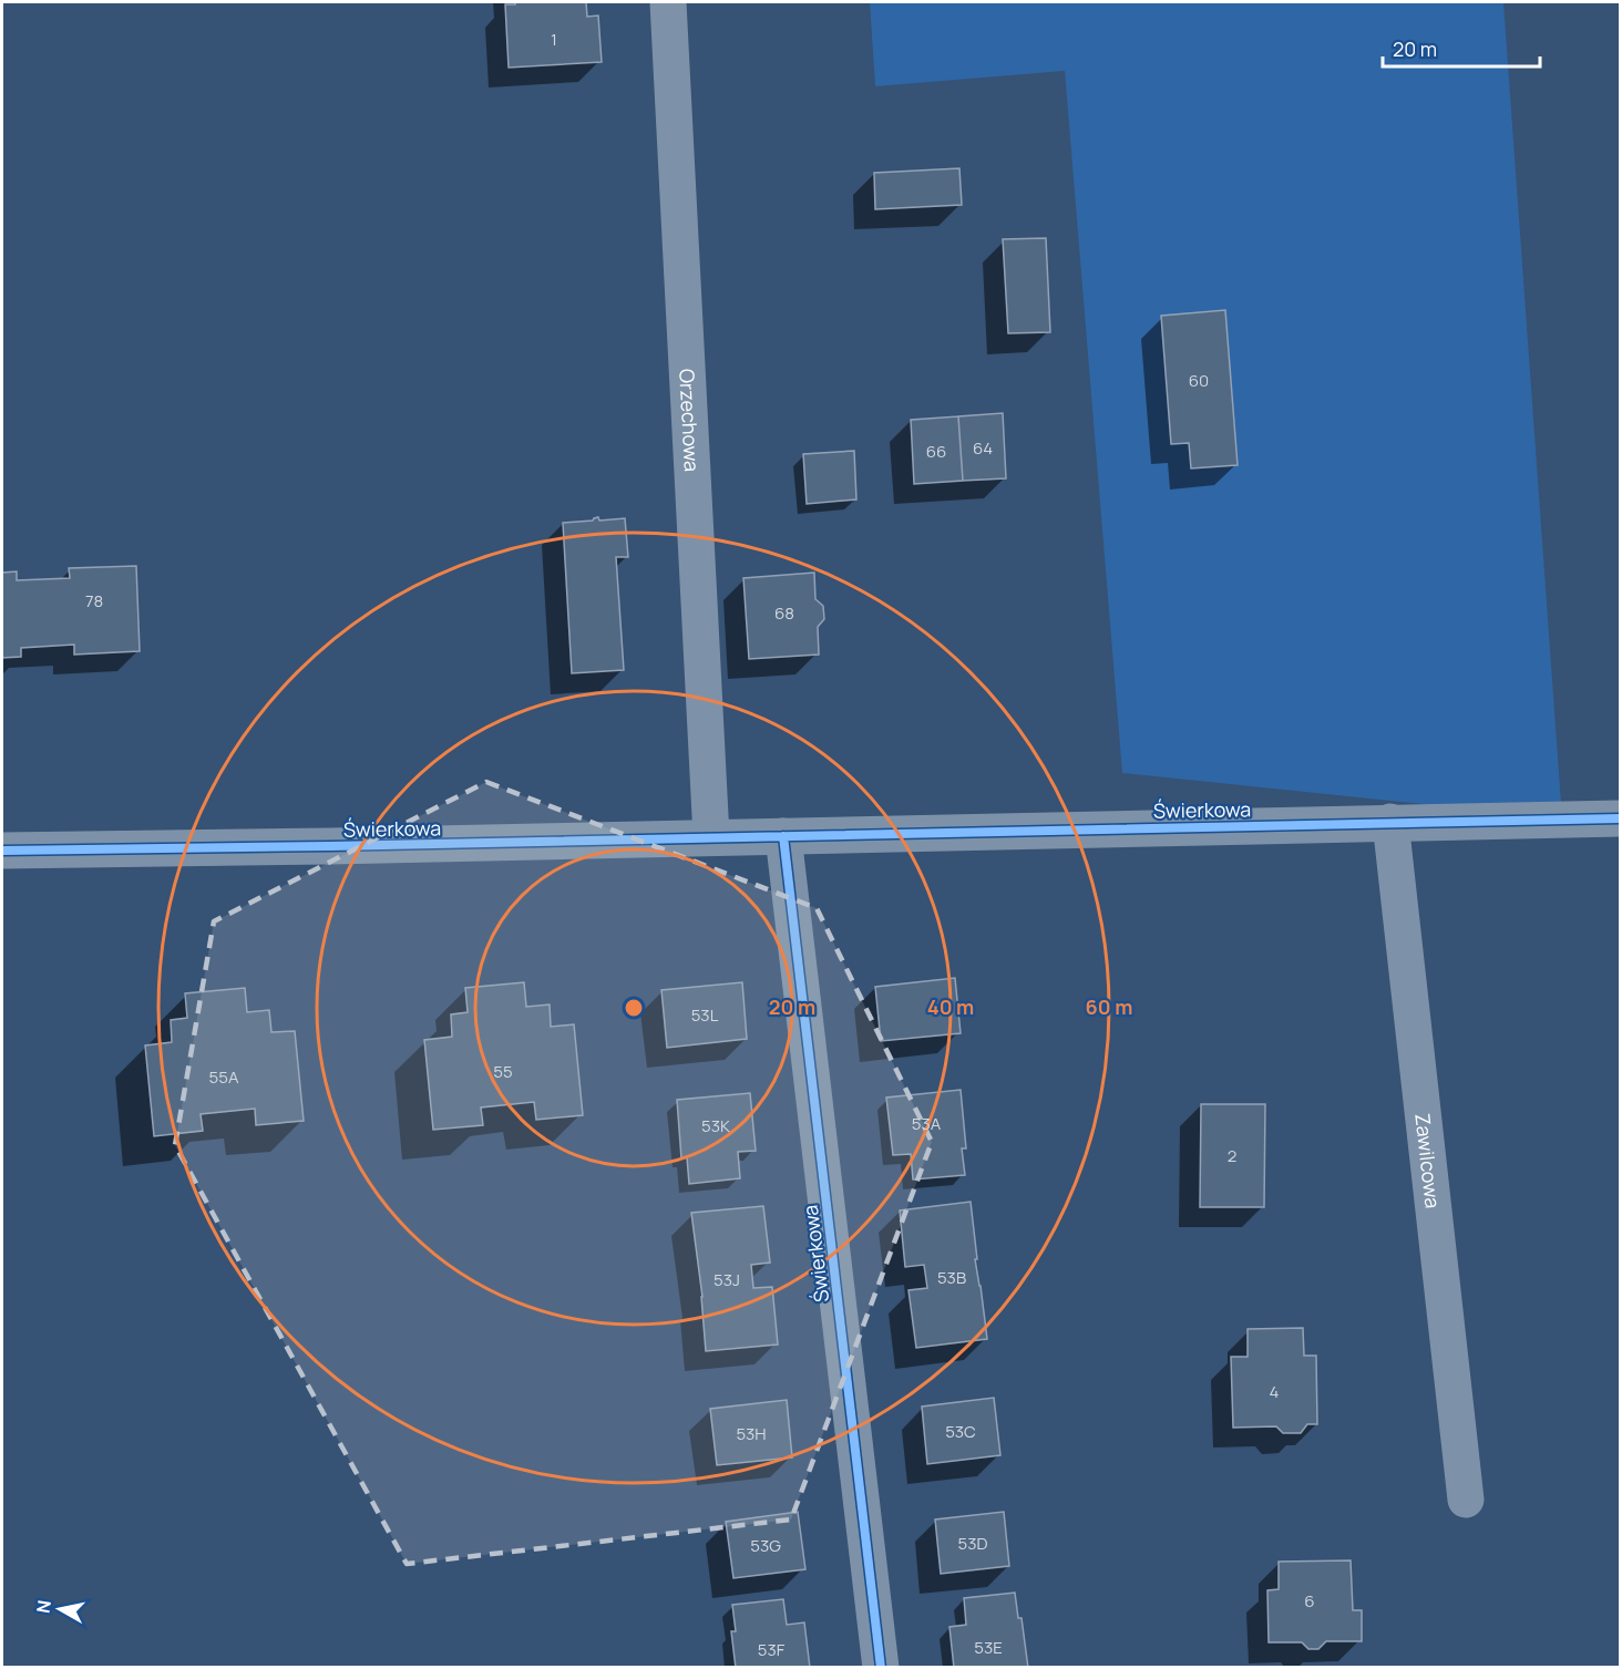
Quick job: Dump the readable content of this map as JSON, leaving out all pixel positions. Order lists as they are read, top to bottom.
{
  "streets": {
    "street": ["Orzechowa", "Świerkowa", "Zawilcowa"]
  },
  "crossings": [
    ["Orzechowa", "Świerkowa"],
    ["Świerkowa", "Zawilcowa"]
  ],
  "house_numbers": [
    "1",
    "60",
    "64",
    "66",
    "78",
    "68",
    "53L",
    "55",
    "55A",
    "53A",
    "53K",
    "2",
    "53B",
    "53J",
    "4",
    "53C",
    "53H",
    "53D",
    "53G",
    "6",
    "53E",
    "53F"
  ],
  "scale_bar": "20 m",
  "north": "left",
  "rings": ["20 m", "40 m", "60 m"]
}
